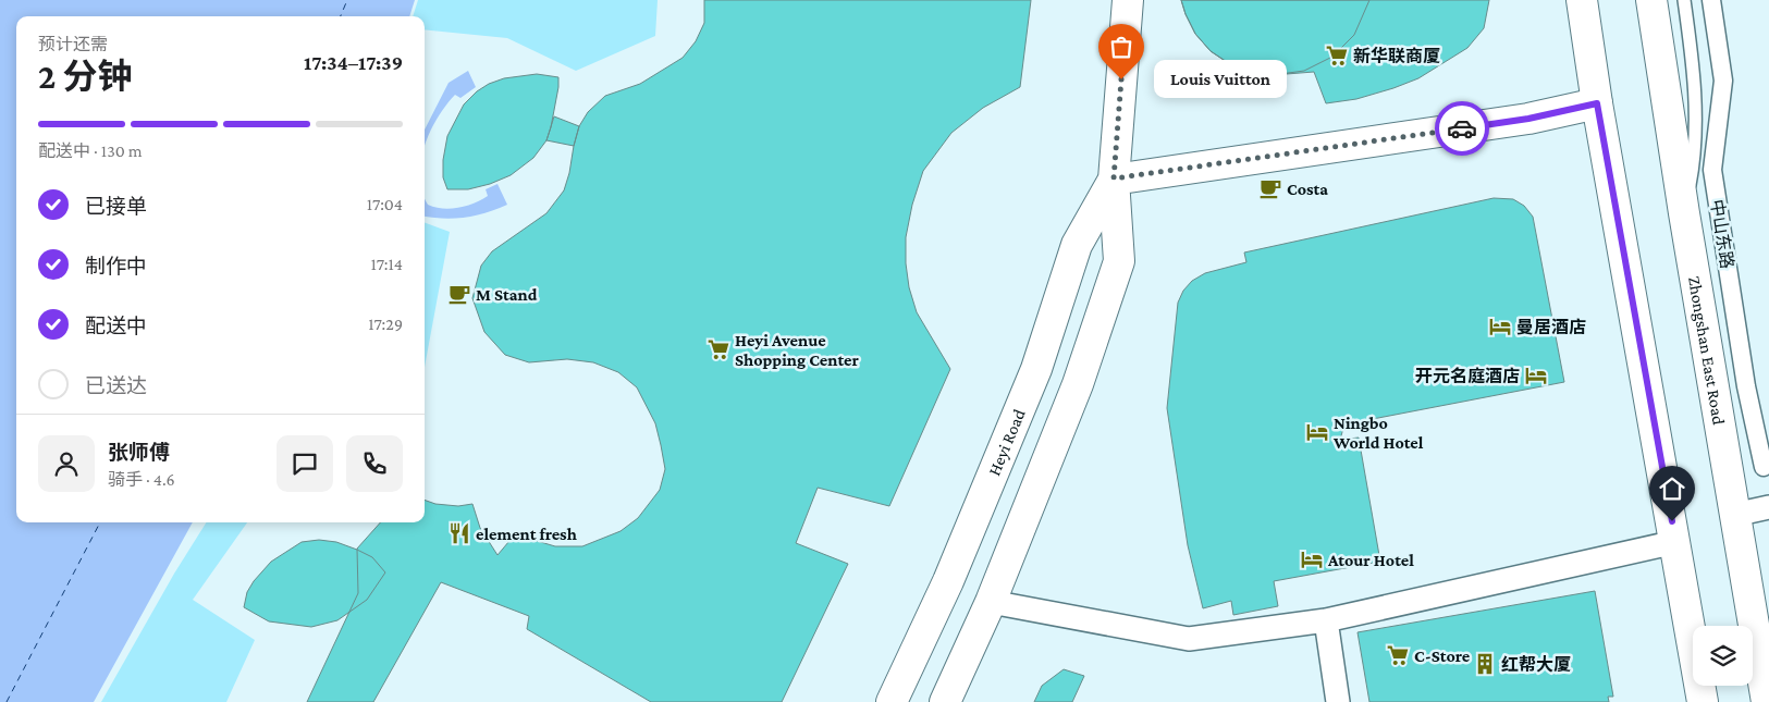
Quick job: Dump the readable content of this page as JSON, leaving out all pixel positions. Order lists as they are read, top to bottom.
{
  "streets": {
    "main road": ["Zhongshan East Road", "Heyi Road"],
    "street": ["中山东路"]
  },
  "places": {
    "supermarket": ["新华联商厦", "Heyi Avenue Shopping Center", "C-Store"],
    "other": ["Louis Vuitton"],
    "cafe": ["Costa", "M Stand"],
    "hotel": [
      "曼居酒店",
      "开元名庭酒店",
      "Ningbo World Hotel",
      "Atour Hotel"
    ],
    "restaurant": ["element fresh"],
    "building": ["红帮大厦"]
  },
  "page": {
    "heading": ["2 分钟", "预计还需", "17:34–17:39"],
    "panel": ["张师傅", "骑手 · 4.6"],
    "bubble": "Louis Vuitton",
    "bar": "配送中 · 130 m",
    "list": [
      ["已接单", "17:04"],
      ["制作中", "17:14"],
      ["配送中", "17:29"],
      "已送达"
    ]
  }
}
